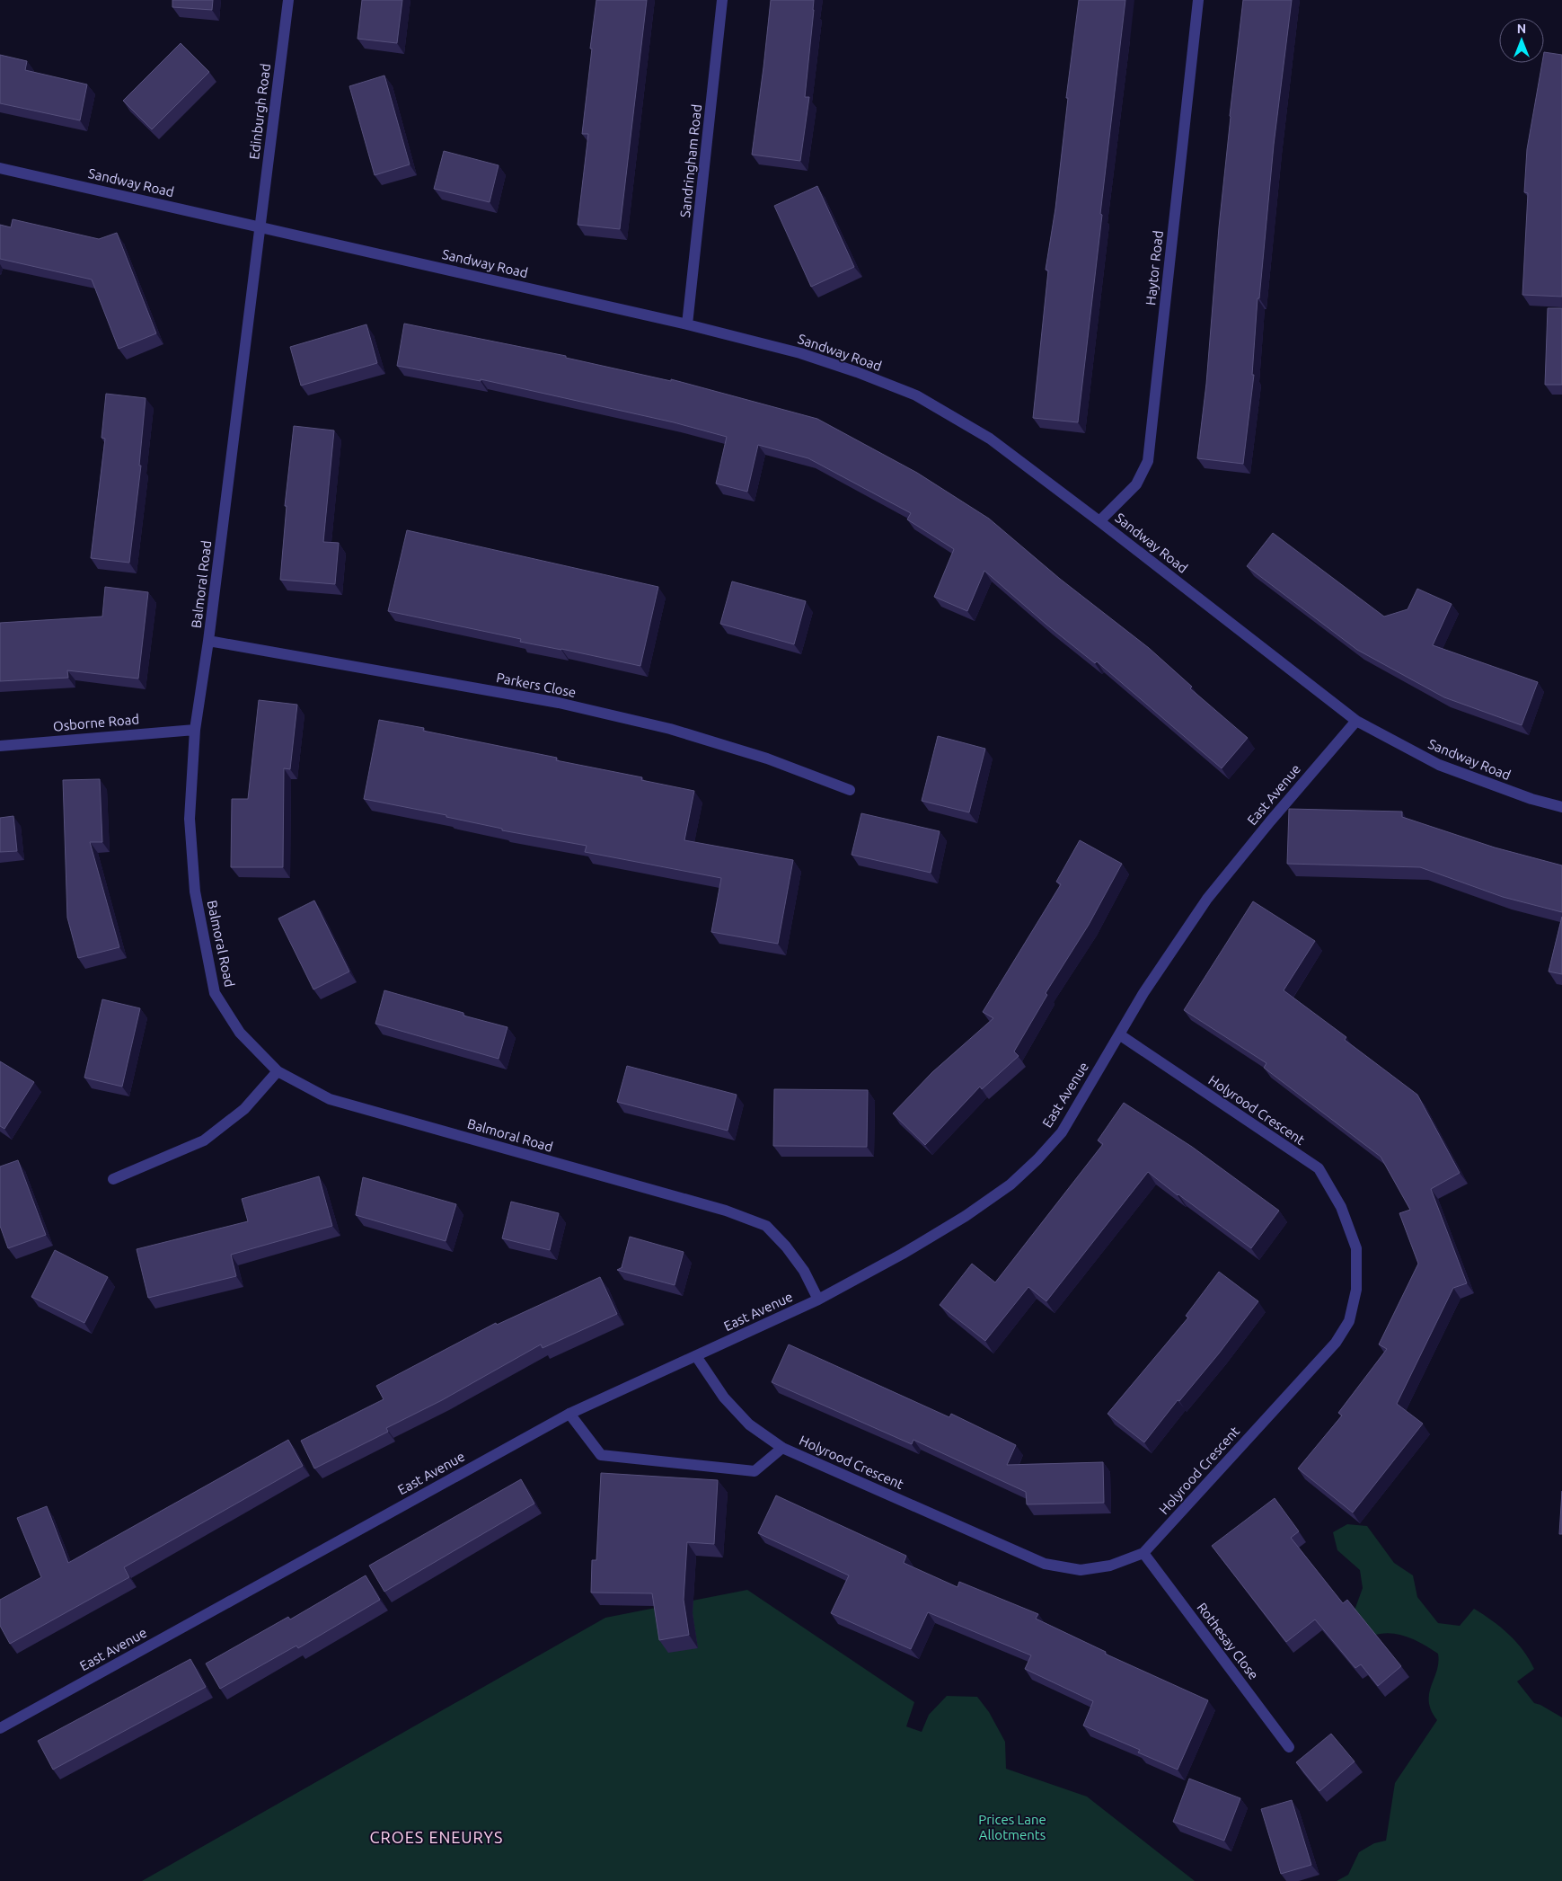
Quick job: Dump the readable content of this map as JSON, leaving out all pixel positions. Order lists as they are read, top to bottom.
{
  "streets": {
    "street": [
      "Edinburgh Road",
      "Sandringham Road",
      "Sandway Road",
      "Haytor Road",
      "Balmoral Road",
      "Parkers Close",
      "Osborne Road",
      "East Avenue",
      "Holyrood Crescent",
      "Rothesay Close"
    ]
  },
  "crossings": [
    ["Edinburgh Road", "Sandway Road"],
    ["Edinburgh Road", "Balmoral Road"],
    ["Sandringham Road", "Sandway Road"],
    ["Sandway Road", "Haytor Road"],
    ["Sandway Road", "Balmoral Road"],
    ["Sandway Road", "East Avenue"],
    ["Balmoral Road", "Parkers Close"],
    ["Balmoral Road", "Osborne Road"],
    ["Balmoral Road", "East Avenue"],
    ["East Avenue", "Holyrood Crescent"],
    ["Holyrood Crescent", "Rothesay Close"]
  ],
  "districts": ["CROES ENEURYS"],
  "parks": ["Prices Lane Allotments"],
  "north": "top"
}
